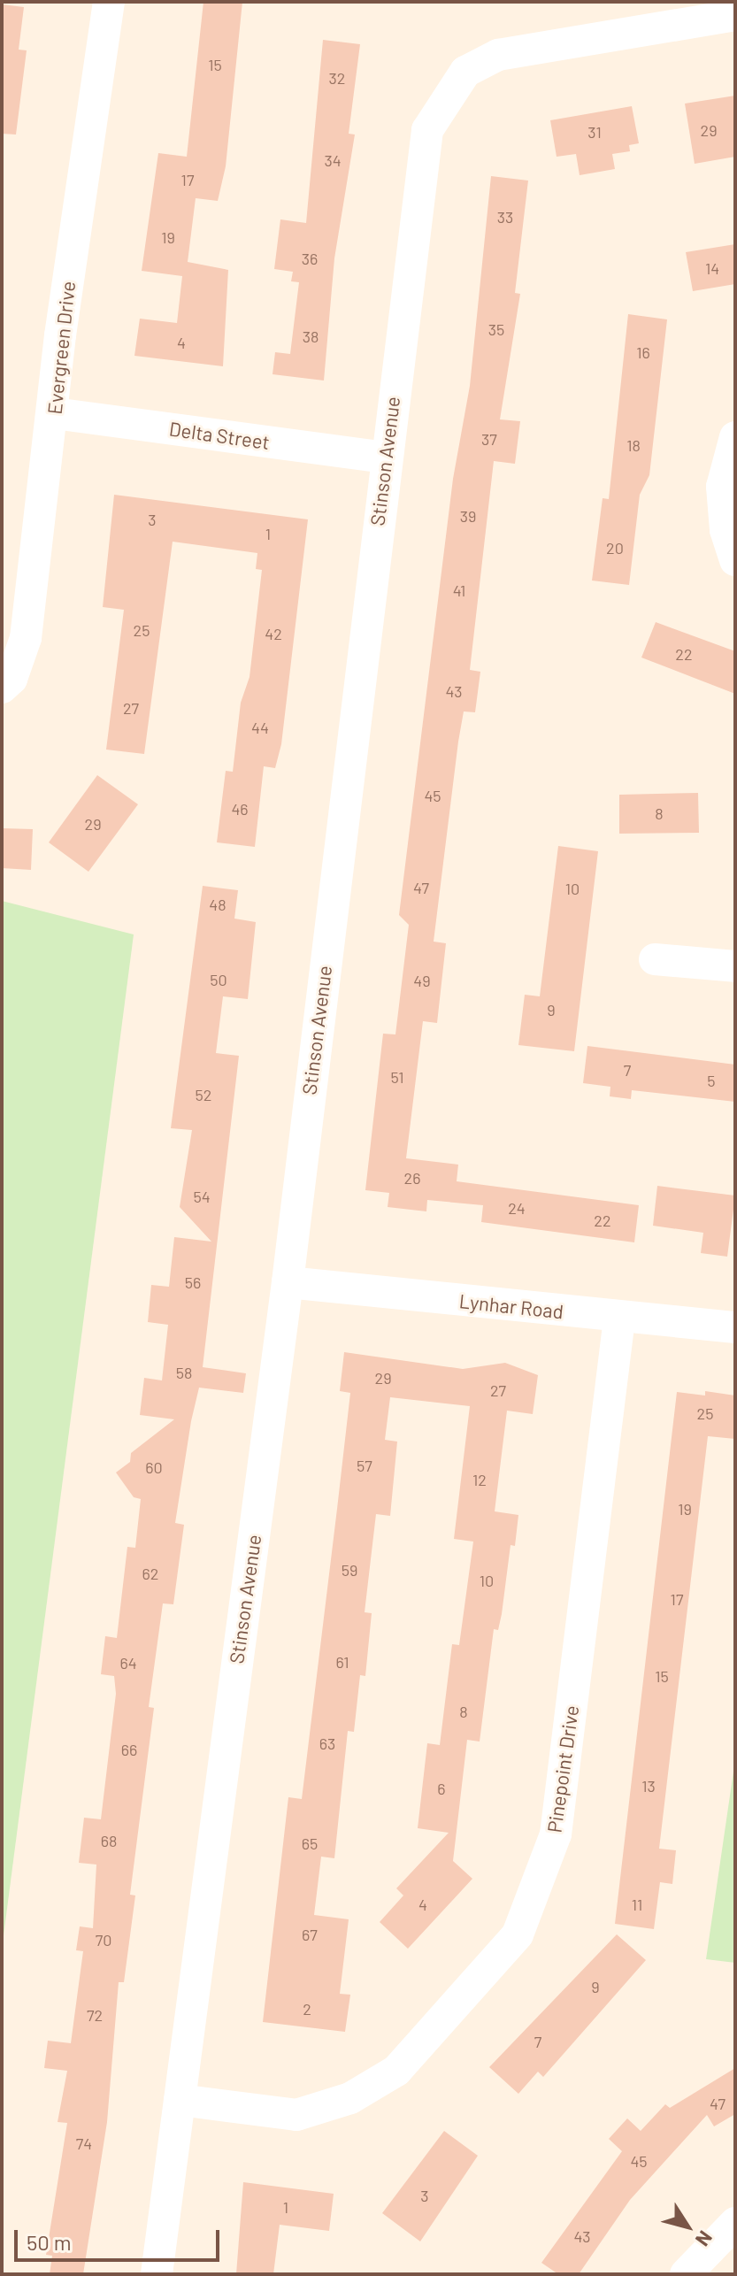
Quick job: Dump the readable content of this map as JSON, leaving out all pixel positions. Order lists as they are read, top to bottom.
{
  "streets": {
    "street": [
      "Evergreen Drive",
      "Delta Street",
      "Stinson Avenue",
      "Lynhar Road",
      "Pinepoint Drive"
    ]
  },
  "crossings": [
    ["Evergreen Drive", "Delta Street"],
    ["Delta Street", "Stinson Avenue"],
    ["Stinson Avenue", "Lynhar Road"],
    ["Stinson Avenue", "Pinepoint Drive"],
    ["Lynhar Road", "Pinepoint Drive"]
  ],
  "house_numbers": [
    "15",
    "32",
    "29",
    "31",
    "34",
    "17",
    "33",
    "19",
    "36",
    "14",
    "35",
    "38",
    "4",
    "16",
    "37",
    "18",
    "39",
    "3",
    "1",
    "20",
    "41",
    "25",
    "42",
    "22",
    "43",
    "27",
    "44",
    "45",
    "46",
    "8",
    "29",
    "47",
    "10",
    "48",
    "50",
    "49",
    "9",
    "7",
    "51",
    "5",
    "52",
    "26",
    "54",
    "24",
    "22",
    "56",
    "58",
    "29",
    "27",
    "25",
    "57",
    "60",
    "12",
    "19",
    "59",
    "62",
    "10",
    "17",
    "61",
    "64",
    "15",
    "8",
    "63",
    "66",
    "13",
    "6",
    "68",
    "65",
    "4",
    "11",
    "67",
    "70",
    "9",
    "2",
    "72",
    "7",
    "47",
    "74",
    "45",
    "3",
    "1",
    "43"
  ],
  "scale_bar": "50 m",
  "north": "bottom right"
}
